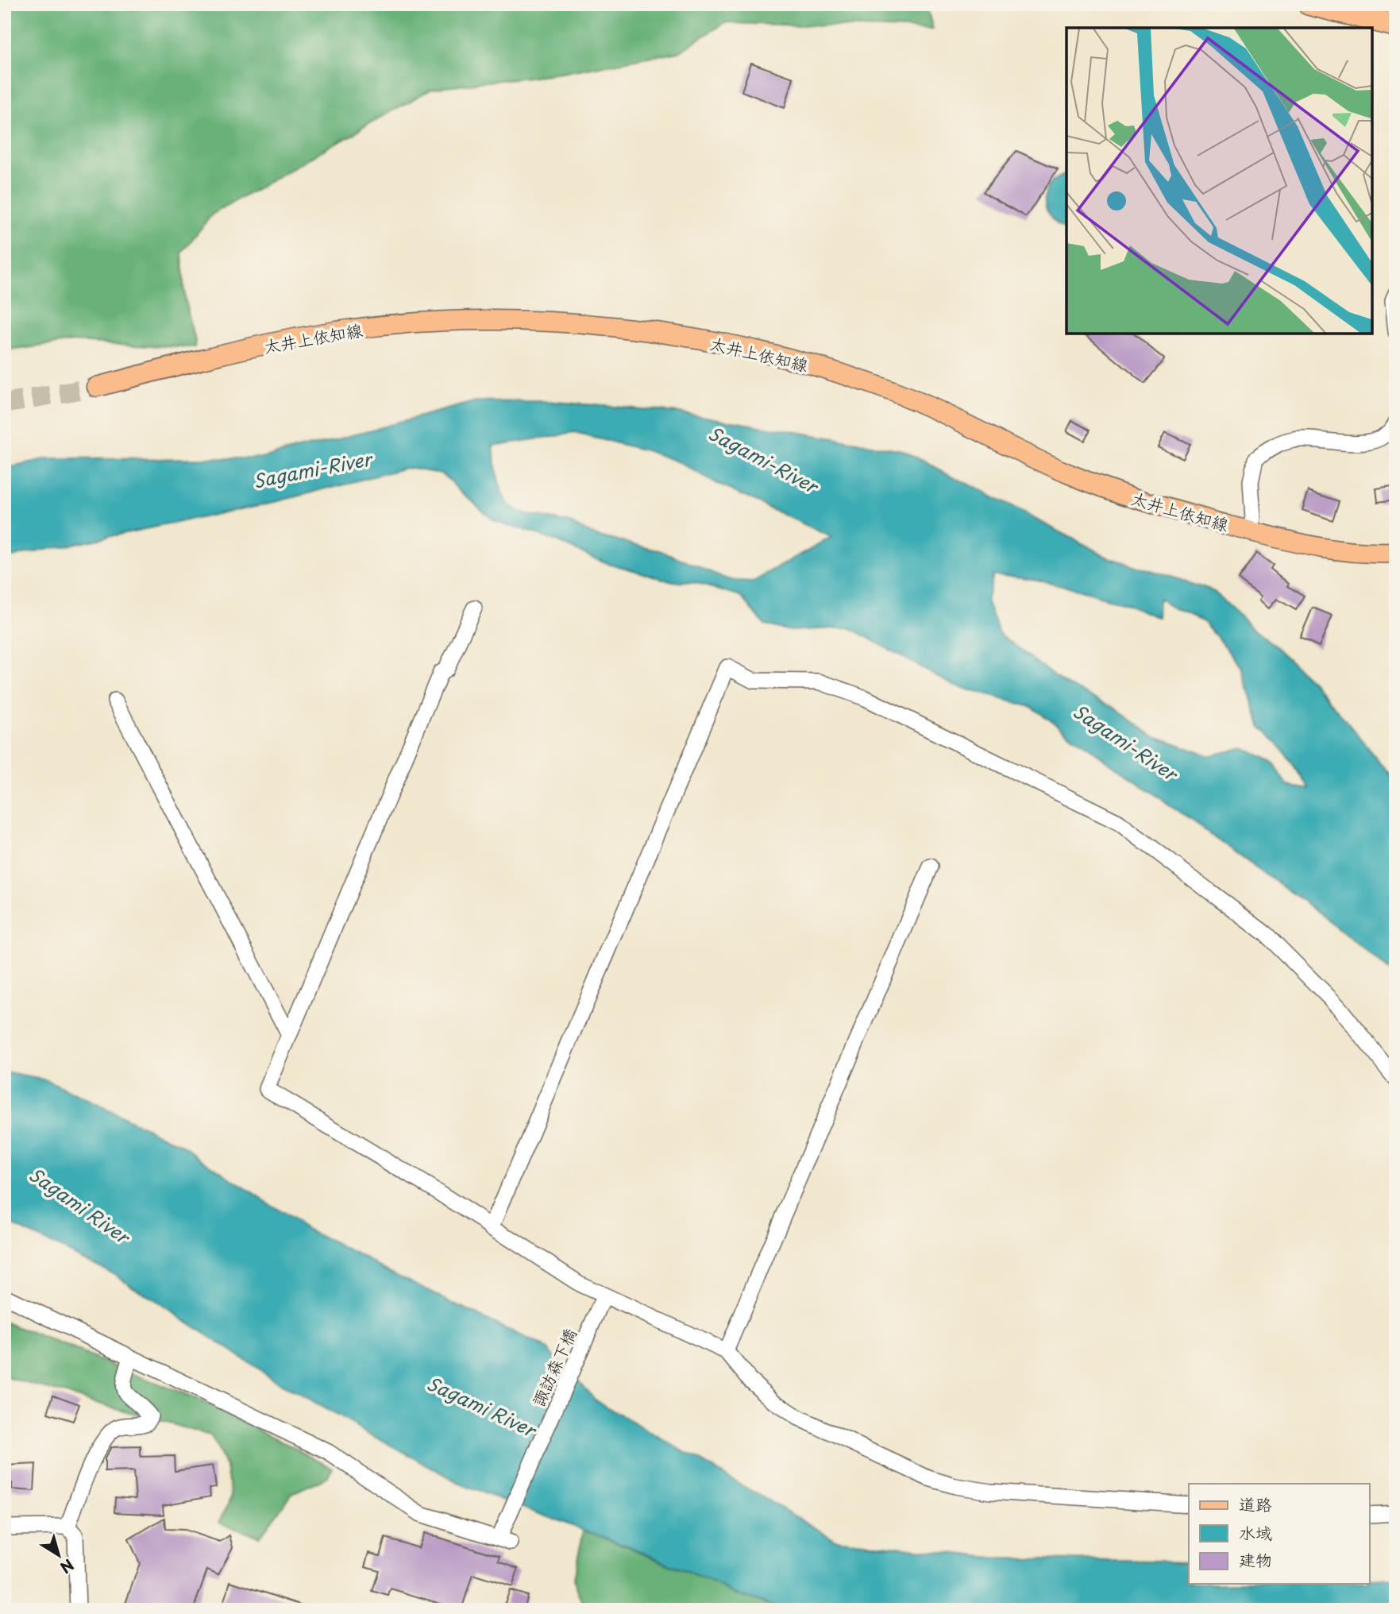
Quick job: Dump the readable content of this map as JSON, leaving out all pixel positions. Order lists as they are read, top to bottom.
{
  "streets": {
    "main road": ["太井上依知線"],
    "street": ["諏訪森下橋"]
  },
  "water": ["Sagami-River", "Sagami River"],
  "legend": ["道路", "水域", "建物"],
  "north": "bottom right"
}
